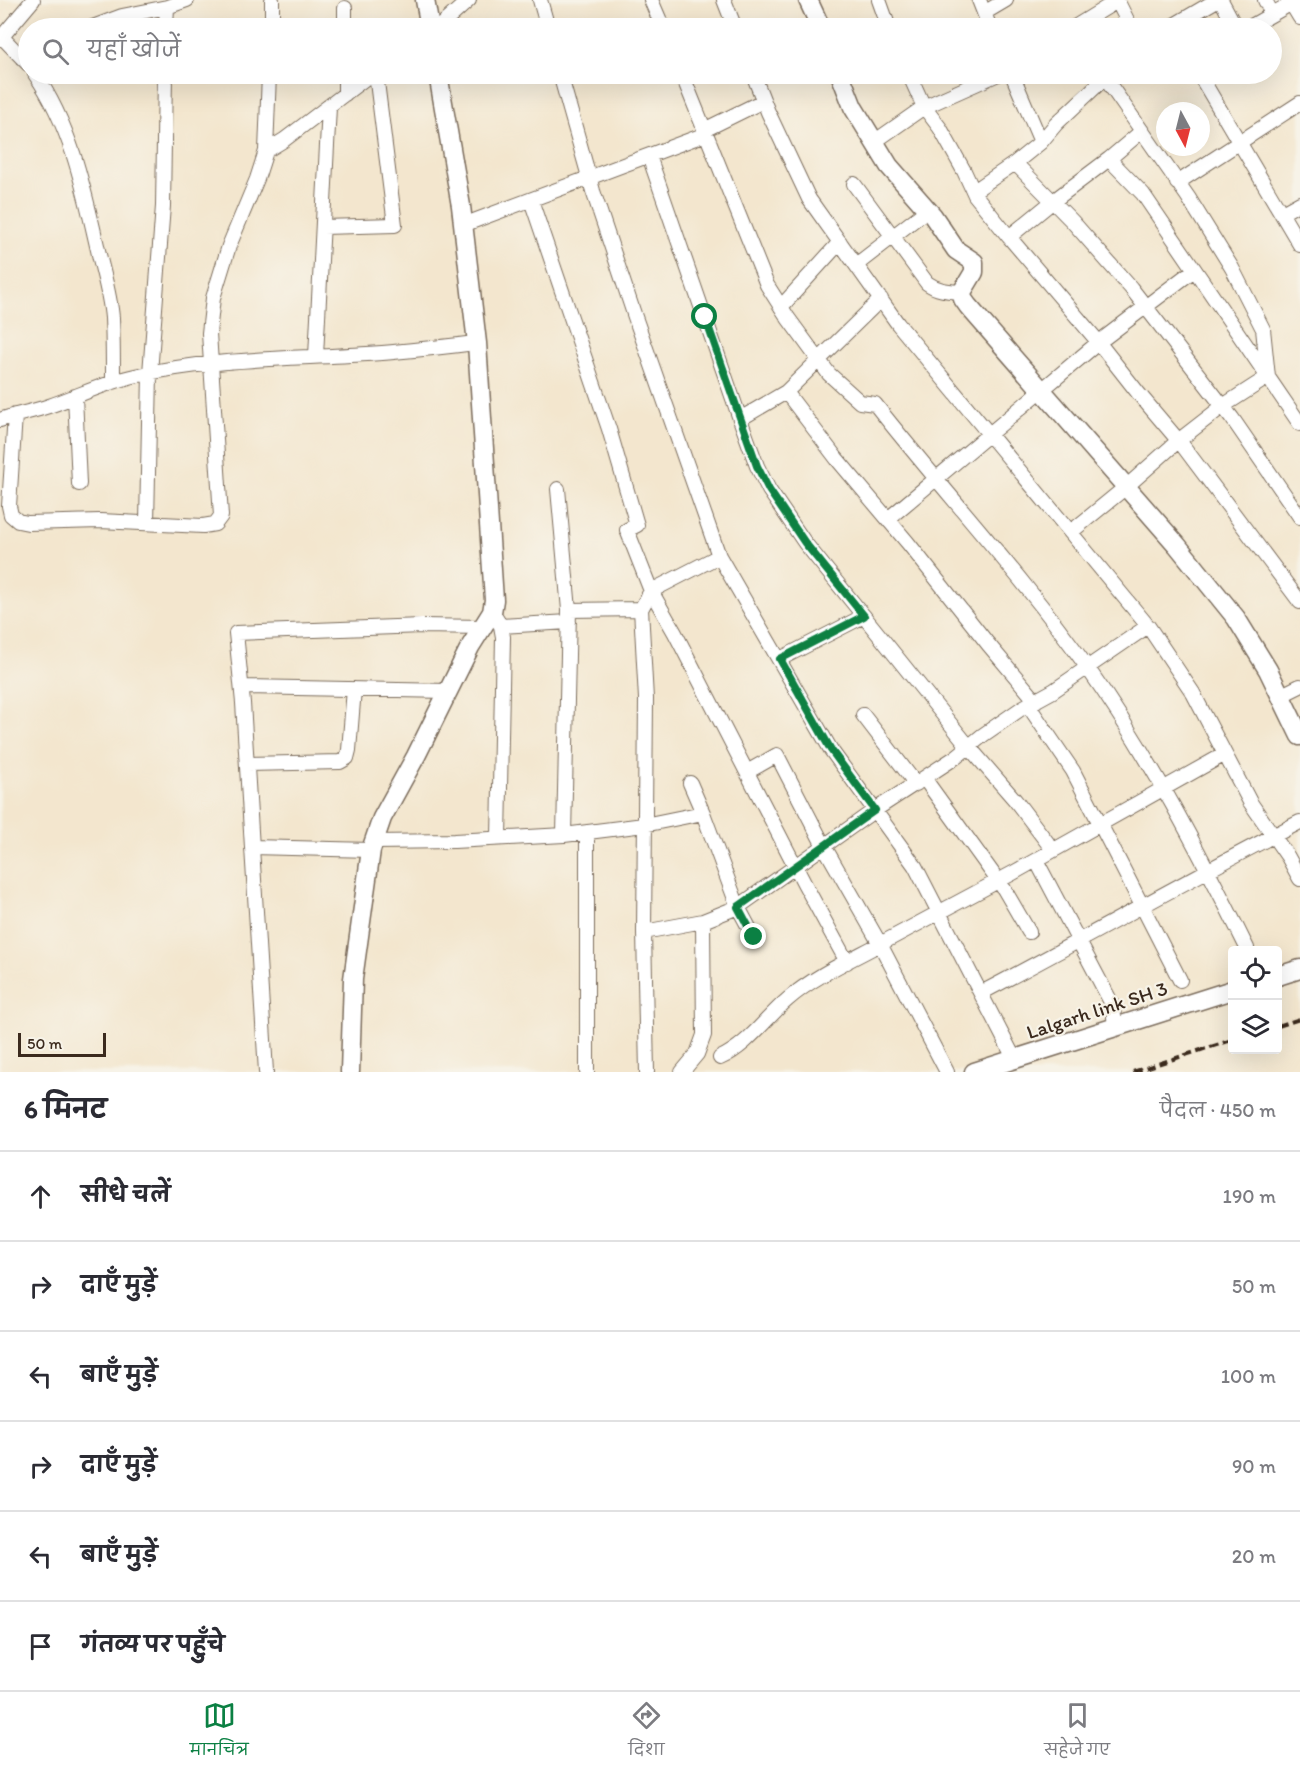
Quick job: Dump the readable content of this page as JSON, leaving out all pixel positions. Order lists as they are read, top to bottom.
{
  "streets": {
    "street": ["Lalgarh link SH 3"]
  },
  "scale_bar": "50 m",
  "north": "bottom",
  "page": {
    "search": "यहाँ खोजें",
    "scale": "50 m",
    "heading": ["6 मिनट", "पैदल · 450 m"],
    "list": [
      ["सीधे चलें", "190 m"],
      ["दाएँ मुड़ें", "50 m"],
      ["बाएँ मुड़ें", "100 m"],
      ["दाएँ मुड़ें", "90 m"],
      ["बाएँ मुड़ें", "20 m"],
      "गंतव्य पर पहुँचे"
    ],
    "nav": ["मानचित्र", "दिशा", "सहेजे गए"]
  }
}
